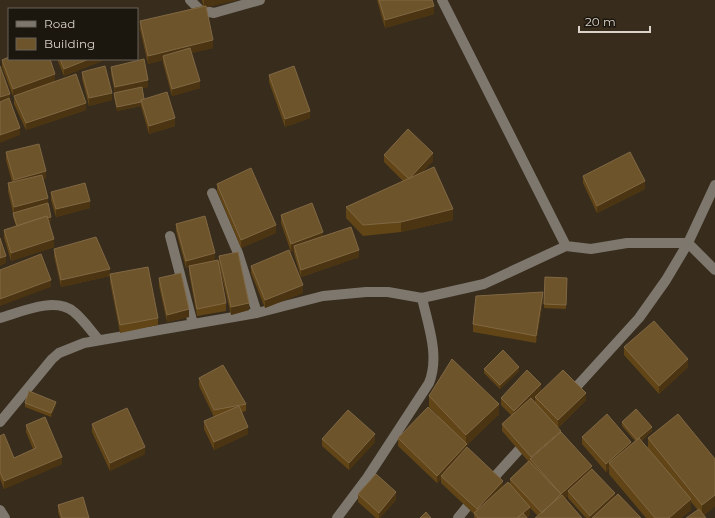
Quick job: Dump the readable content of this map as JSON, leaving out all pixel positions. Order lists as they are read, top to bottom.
{
  "legend": ["Road", "Building"],
  "scale_bar": "20 m"
}
